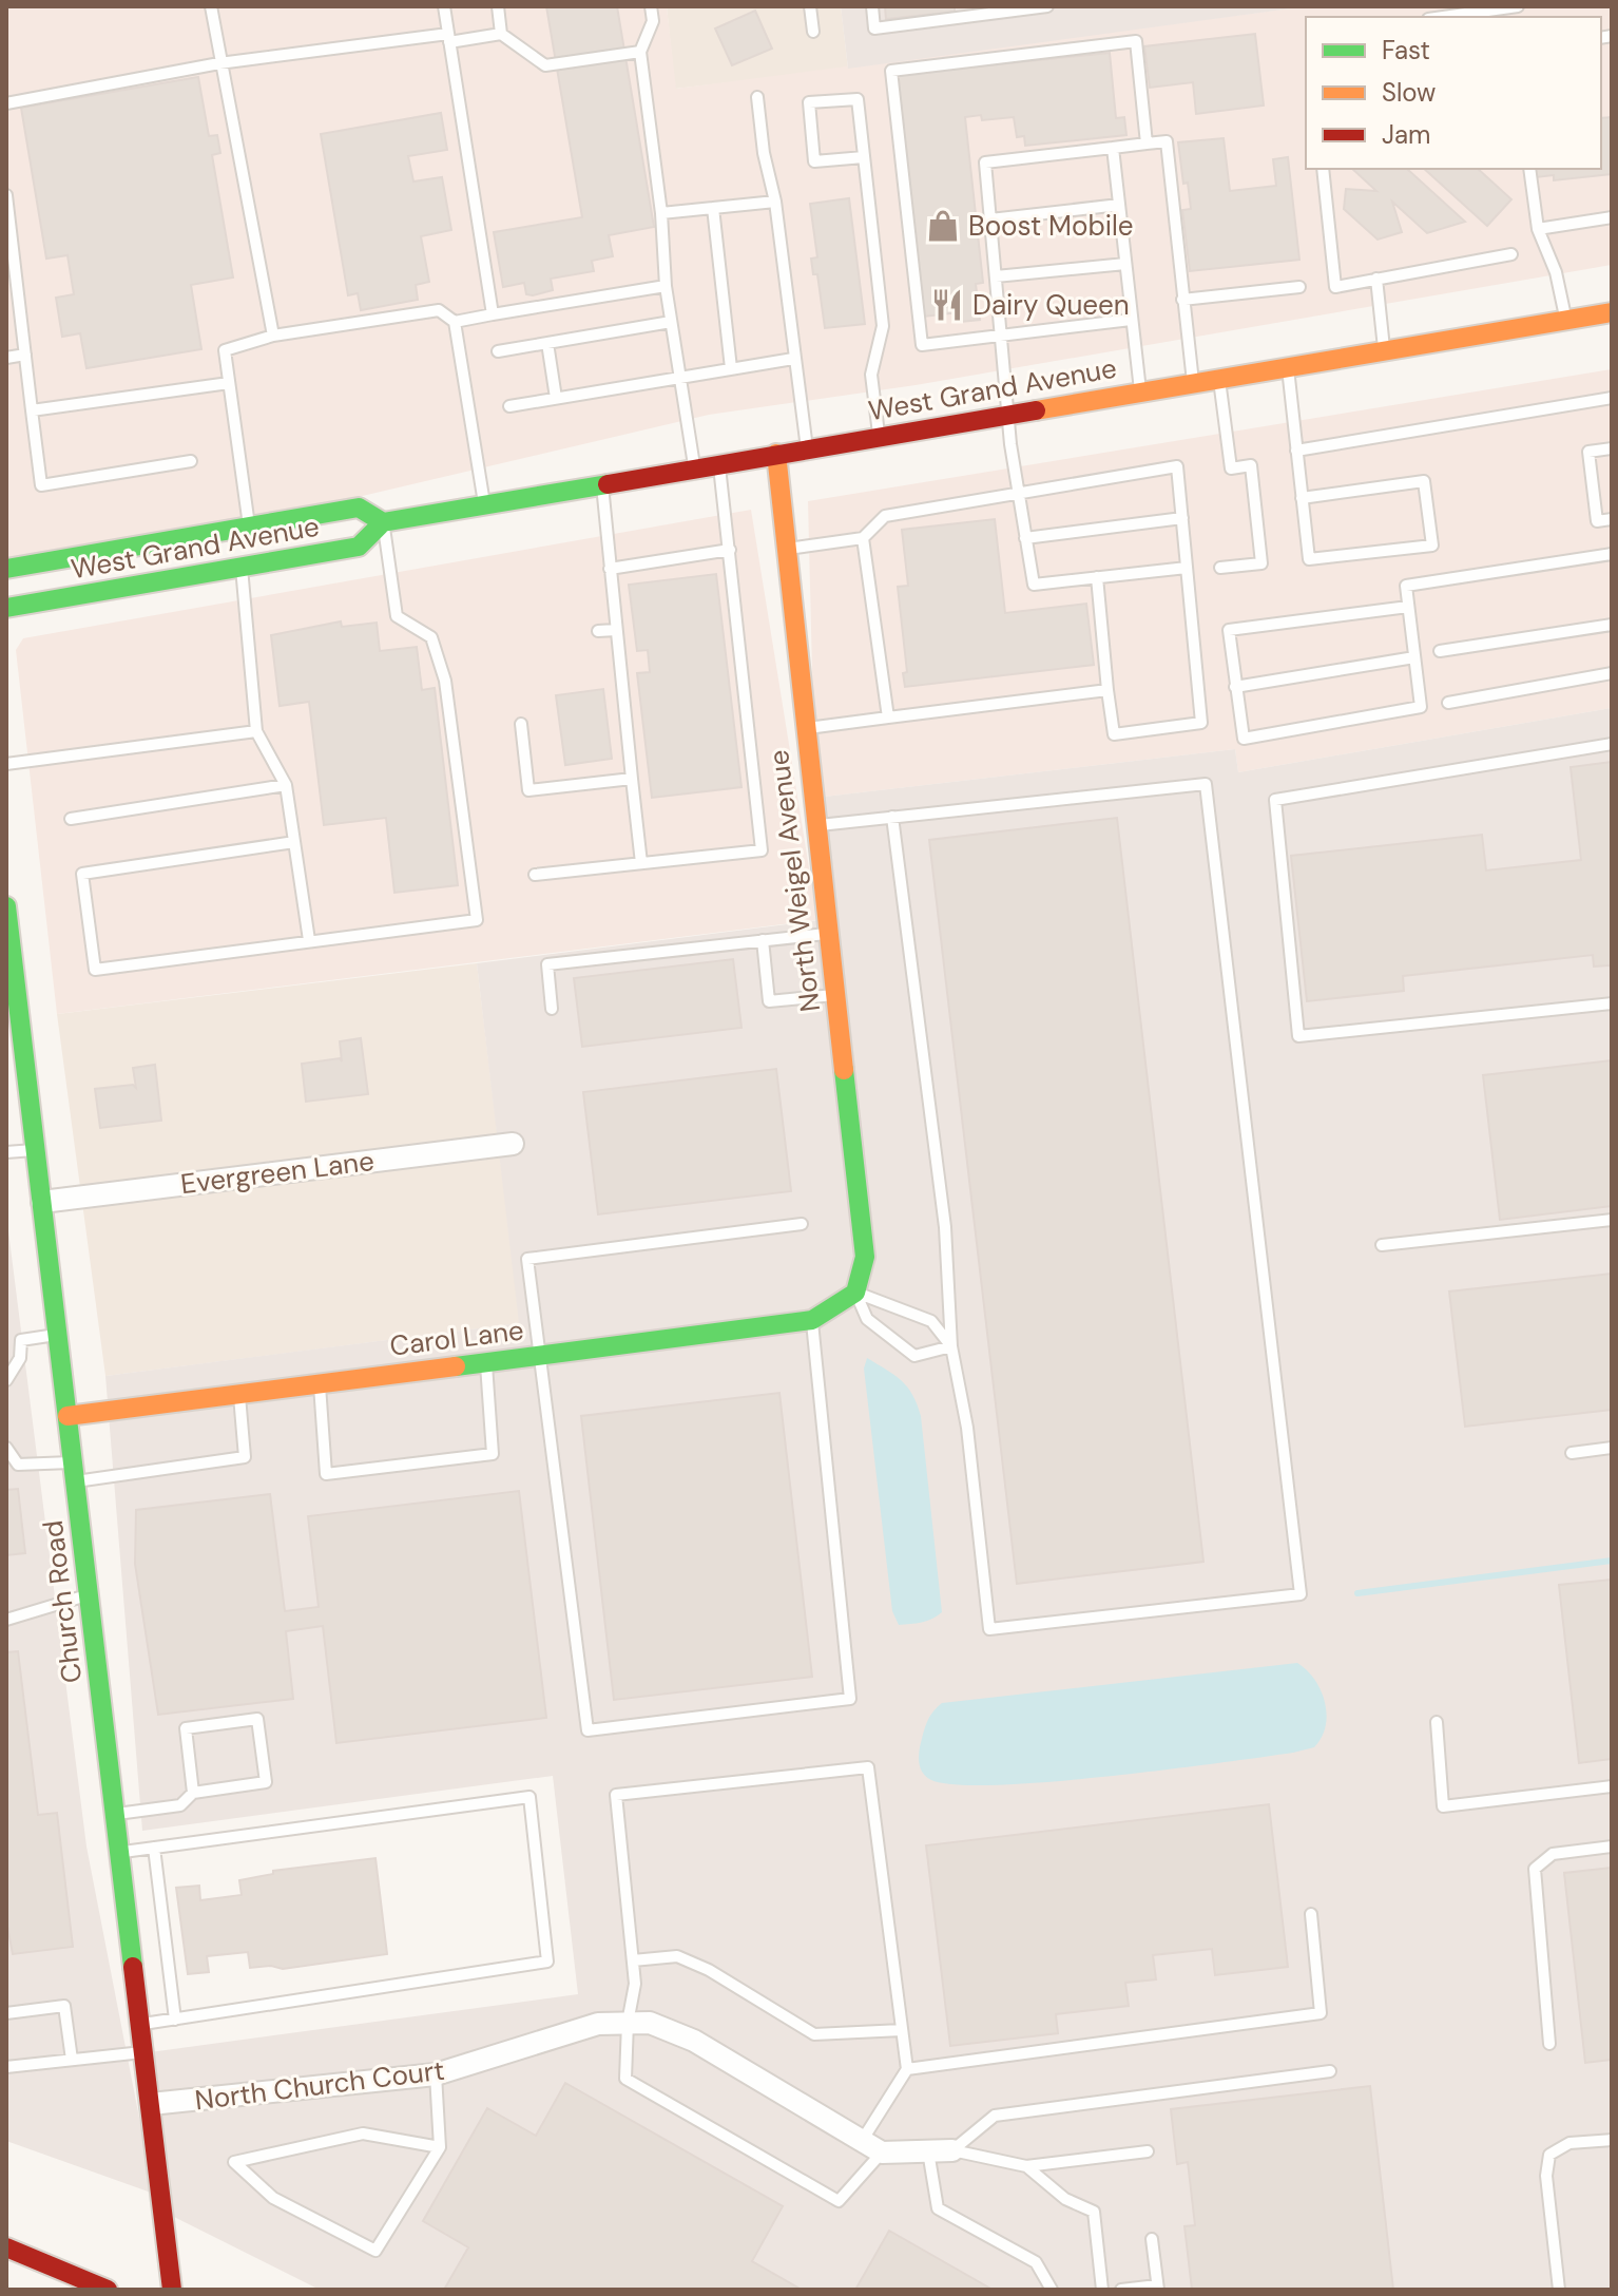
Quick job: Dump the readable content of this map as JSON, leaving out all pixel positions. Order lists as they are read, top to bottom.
{
  "streets": {
    "main road": [
      "West Grand Avenue",
      "North Weigel Avenue",
      "Carol Lane",
      "Church Road"
    ],
    "street": ["Evergreen Lane", "North Church Court"]
  },
  "crossings": [
    ["West Grand Avenue", "North Weigel Avenue"],
    ["North Weigel Avenue", "Carol Lane"],
    ["Evergreen Lane", "Church Road"],
    ["Carol Lane", "Church Road"],
    ["Church Road", "North Church Court"]
  ],
  "places": {
    "shop": ["Boost Mobile"],
    "restaurant": ["Dairy Queen"]
  },
  "legend": ["Fast", "Slow", "Jam"]
}
